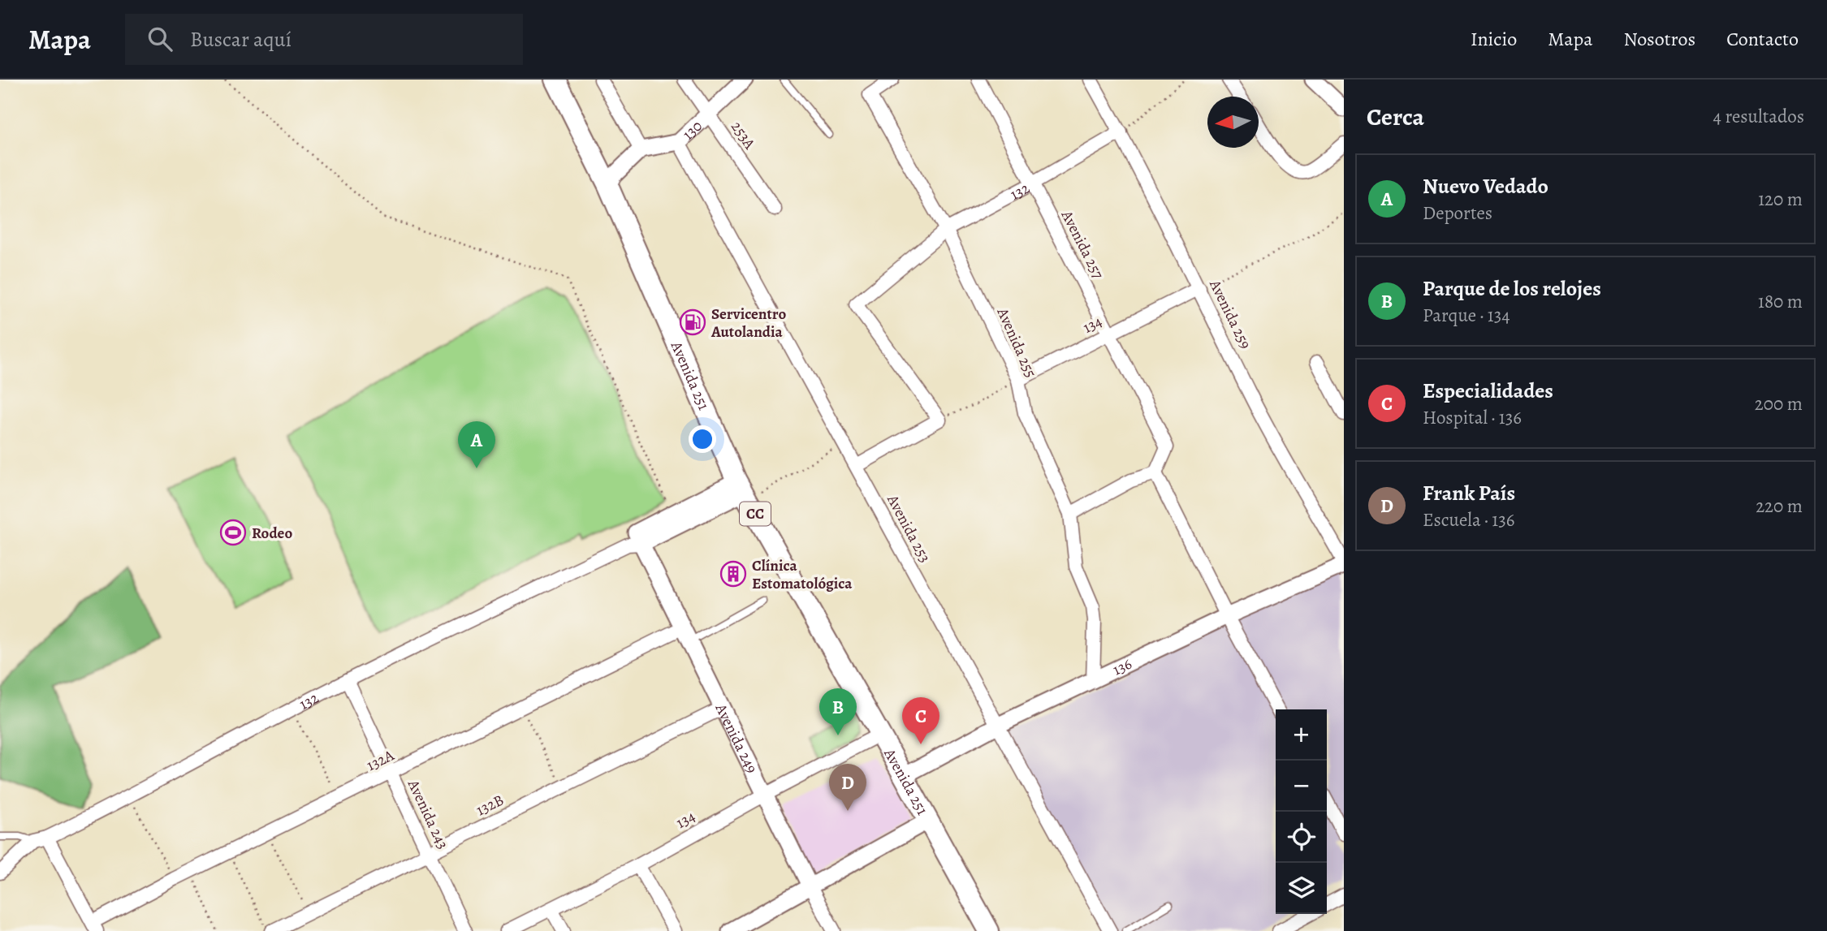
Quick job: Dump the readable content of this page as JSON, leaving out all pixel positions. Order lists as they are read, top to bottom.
{
  "streets": {
    "main road": ["Avenida 251", "CC"],
    "street": [
      "130",
      "253A",
      "132",
      "Avenida 257",
      "Avenida 259",
      "134",
      "Avenida 255",
      "Avenida 253",
      "136",
      "Avenida 249",
      "132A",
      "132B",
      "Avenida 243"
    ]
  },
  "crossings": [
    ["130", "253A"],
    ["130", "Avenida 253"],
    ["132", "Avenida 257"],
    ["132", "Avenida 259"],
    ["132", "Avenida 255"],
    ["132", "Avenida 251"],
    ["132", "Avenida 249"],
    ["132", "Avenida 243"],
    ["Avenida 257", "134"],
    ["Avenida 259", "134"],
    ["Avenida 259", "136"],
    ["134", "Avenida 255"],
    ["134", "Avenida 251"],
    ["134", "Avenida 249"],
    ["Avenida 255", "136"],
    ["Avenida 251", "136"],
    ["Avenida 253", "136"],
    ["Avenida 249", "132A"],
    ["Avenida 249", "132B"],
    ["132A", "Avenida 243"],
    ["132B", "Avenida 243"]
  ],
  "places": {
    "fuel station": ["Servicentro Autolandia"],
    "sports": ["Rodeo"],
    "building": ["Clínica Estomatológica"]
  },
  "north": "left",
  "page": {
    "header": "Mapa",
    "search": "Buscar aquí",
    "nav": [
      "Inicio",
      "Mapa",
      "Nosotros",
      "Contacto"
    ],
    "heading": ["Cerca", "4 resultados"],
    "list": [
      {
        "mark": "A",
        "name": "Nuevo Vedado",
        "note": "Deportes",
        "value": "120 m"
      },
      {
        "mark": "B",
        "name": "Parque de los relojes",
        "note": "Parque · 134",
        "value": "180 m"
      },
      {
        "mark": "C",
        "name": "Especialidades",
        "note": "Hospital · 136",
        "value": "200 m"
      },
      {
        "mark": "D",
        "name": "Frank País",
        "note": "Escuela · 136",
        "value": "220 m"
      }
    ],
    "pins": [
      "A",
      "B",
      "C",
      "D"
    ],
    "map_buttons": ["+", "−"]
  }
}
